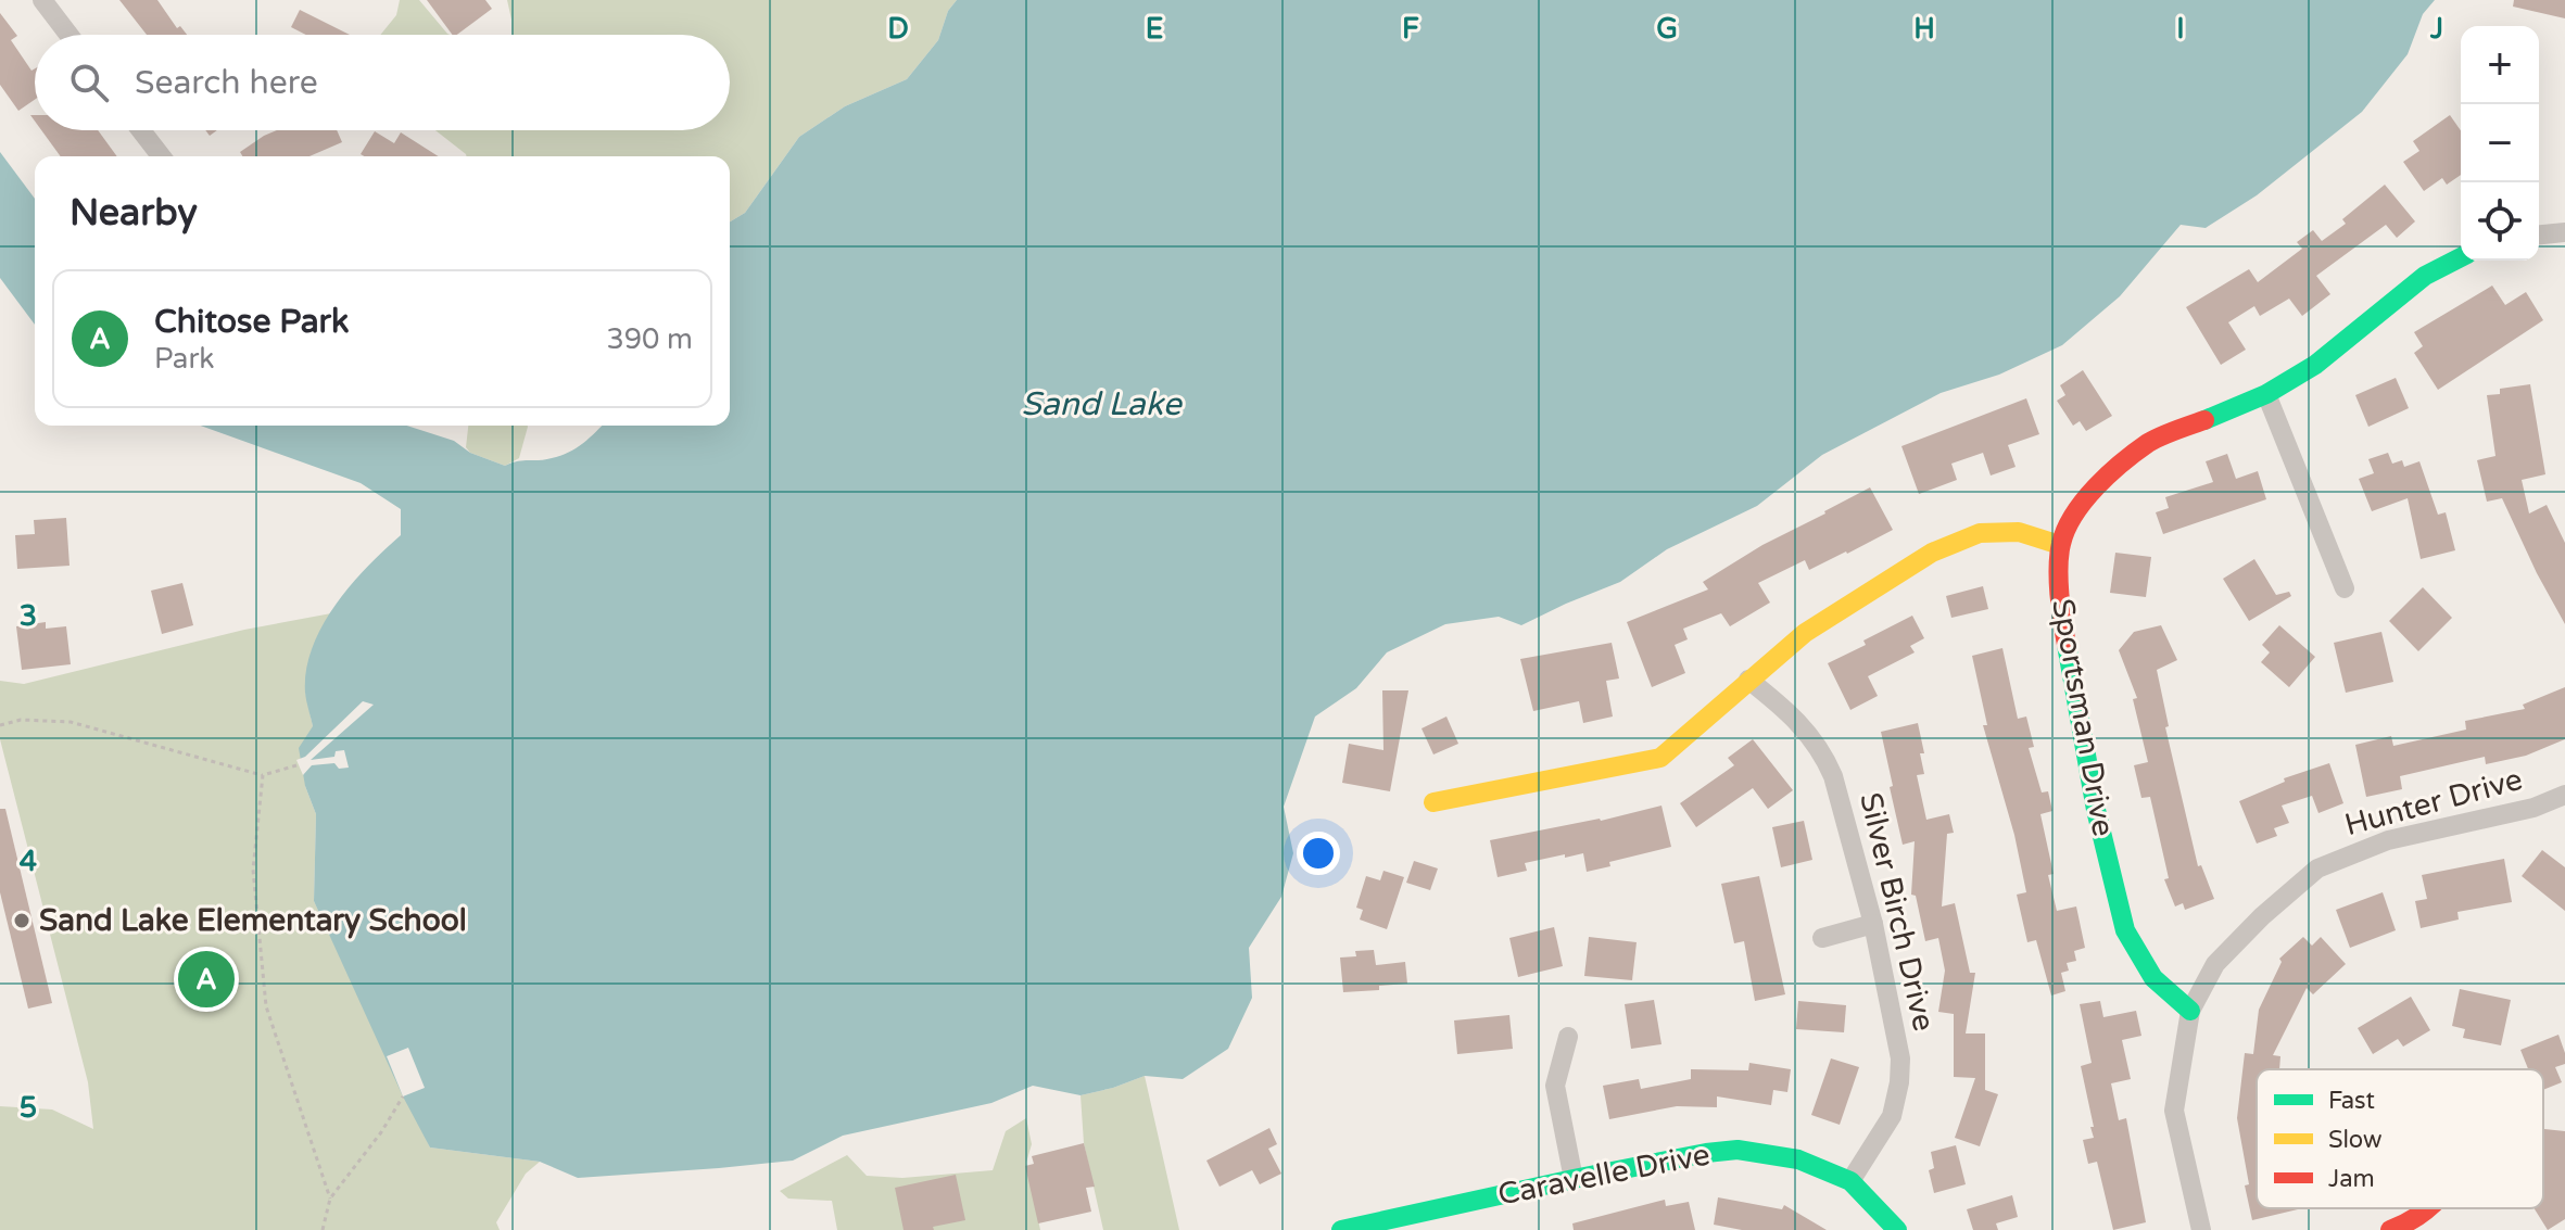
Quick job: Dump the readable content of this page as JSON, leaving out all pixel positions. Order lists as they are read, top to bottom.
{
  "streets": {
    "street": [
      "Sportsman Drive",
      "Hunter Drive",
      "Silver Birch Drive",
      "Caravelle Drive"
    ]
  },
  "crossings": [
    ["Sportsman Drive", "Hunter Drive"],
    ["Silver Birch Drive", "Caravelle Drive"]
  ],
  "water": ["Sand Lake"],
  "places": ["Sand Lake Elementary School"],
  "legend": ["Fast", "Slow", "Jam"],
  "page": {
    "map_buttons": ["+", "−"],
    "search": "Search here",
    "heading": "Nearby",
    "list": [
      {
        "mark": "A",
        "name": "Chitose Park",
        "note": "Park",
        "value": "390 m"
      }
    ],
    "pins": "A"
  },
  "grid": {
    "columns": [
      "D",
      "E",
      "F",
      "G",
      "H",
      "I",
      "J"
    ],
    "rows": ["3", "4", "5"]
  }
}
